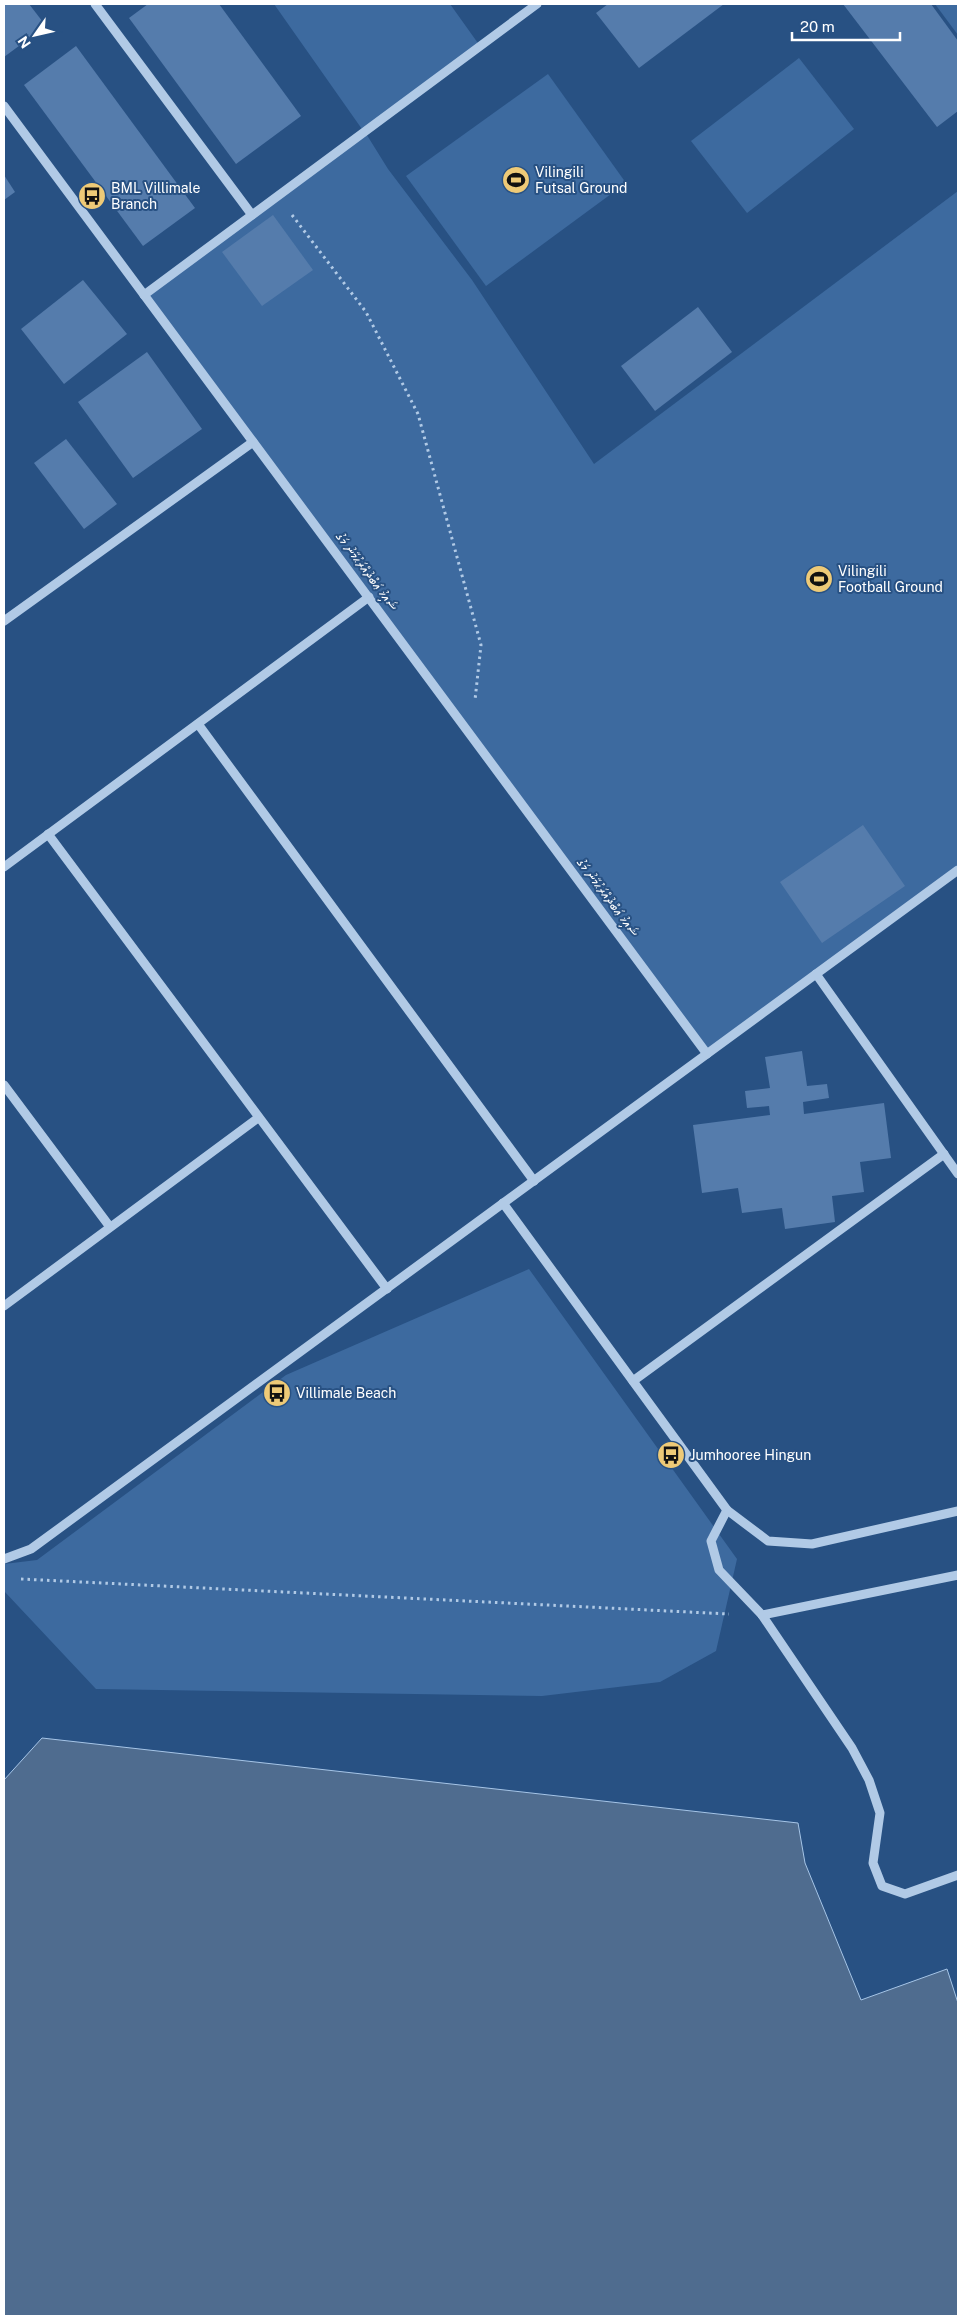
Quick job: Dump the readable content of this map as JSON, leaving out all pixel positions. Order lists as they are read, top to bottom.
{
  "streets": {
    "street": ["ޝައިިޚު ޢަބްދުއްރަޙުމާނު މަގު"]
  },
  "places": {
    "sports": ["Vilingili Futsal Ground", "Vilingili Football Ground"],
    "bus stop": ["BML Villimale Branch", "Villimale Beach", "Jumhooree Hingun"]
  },
  "scale_bar": "20 m",
  "north": "bottom left"
}
